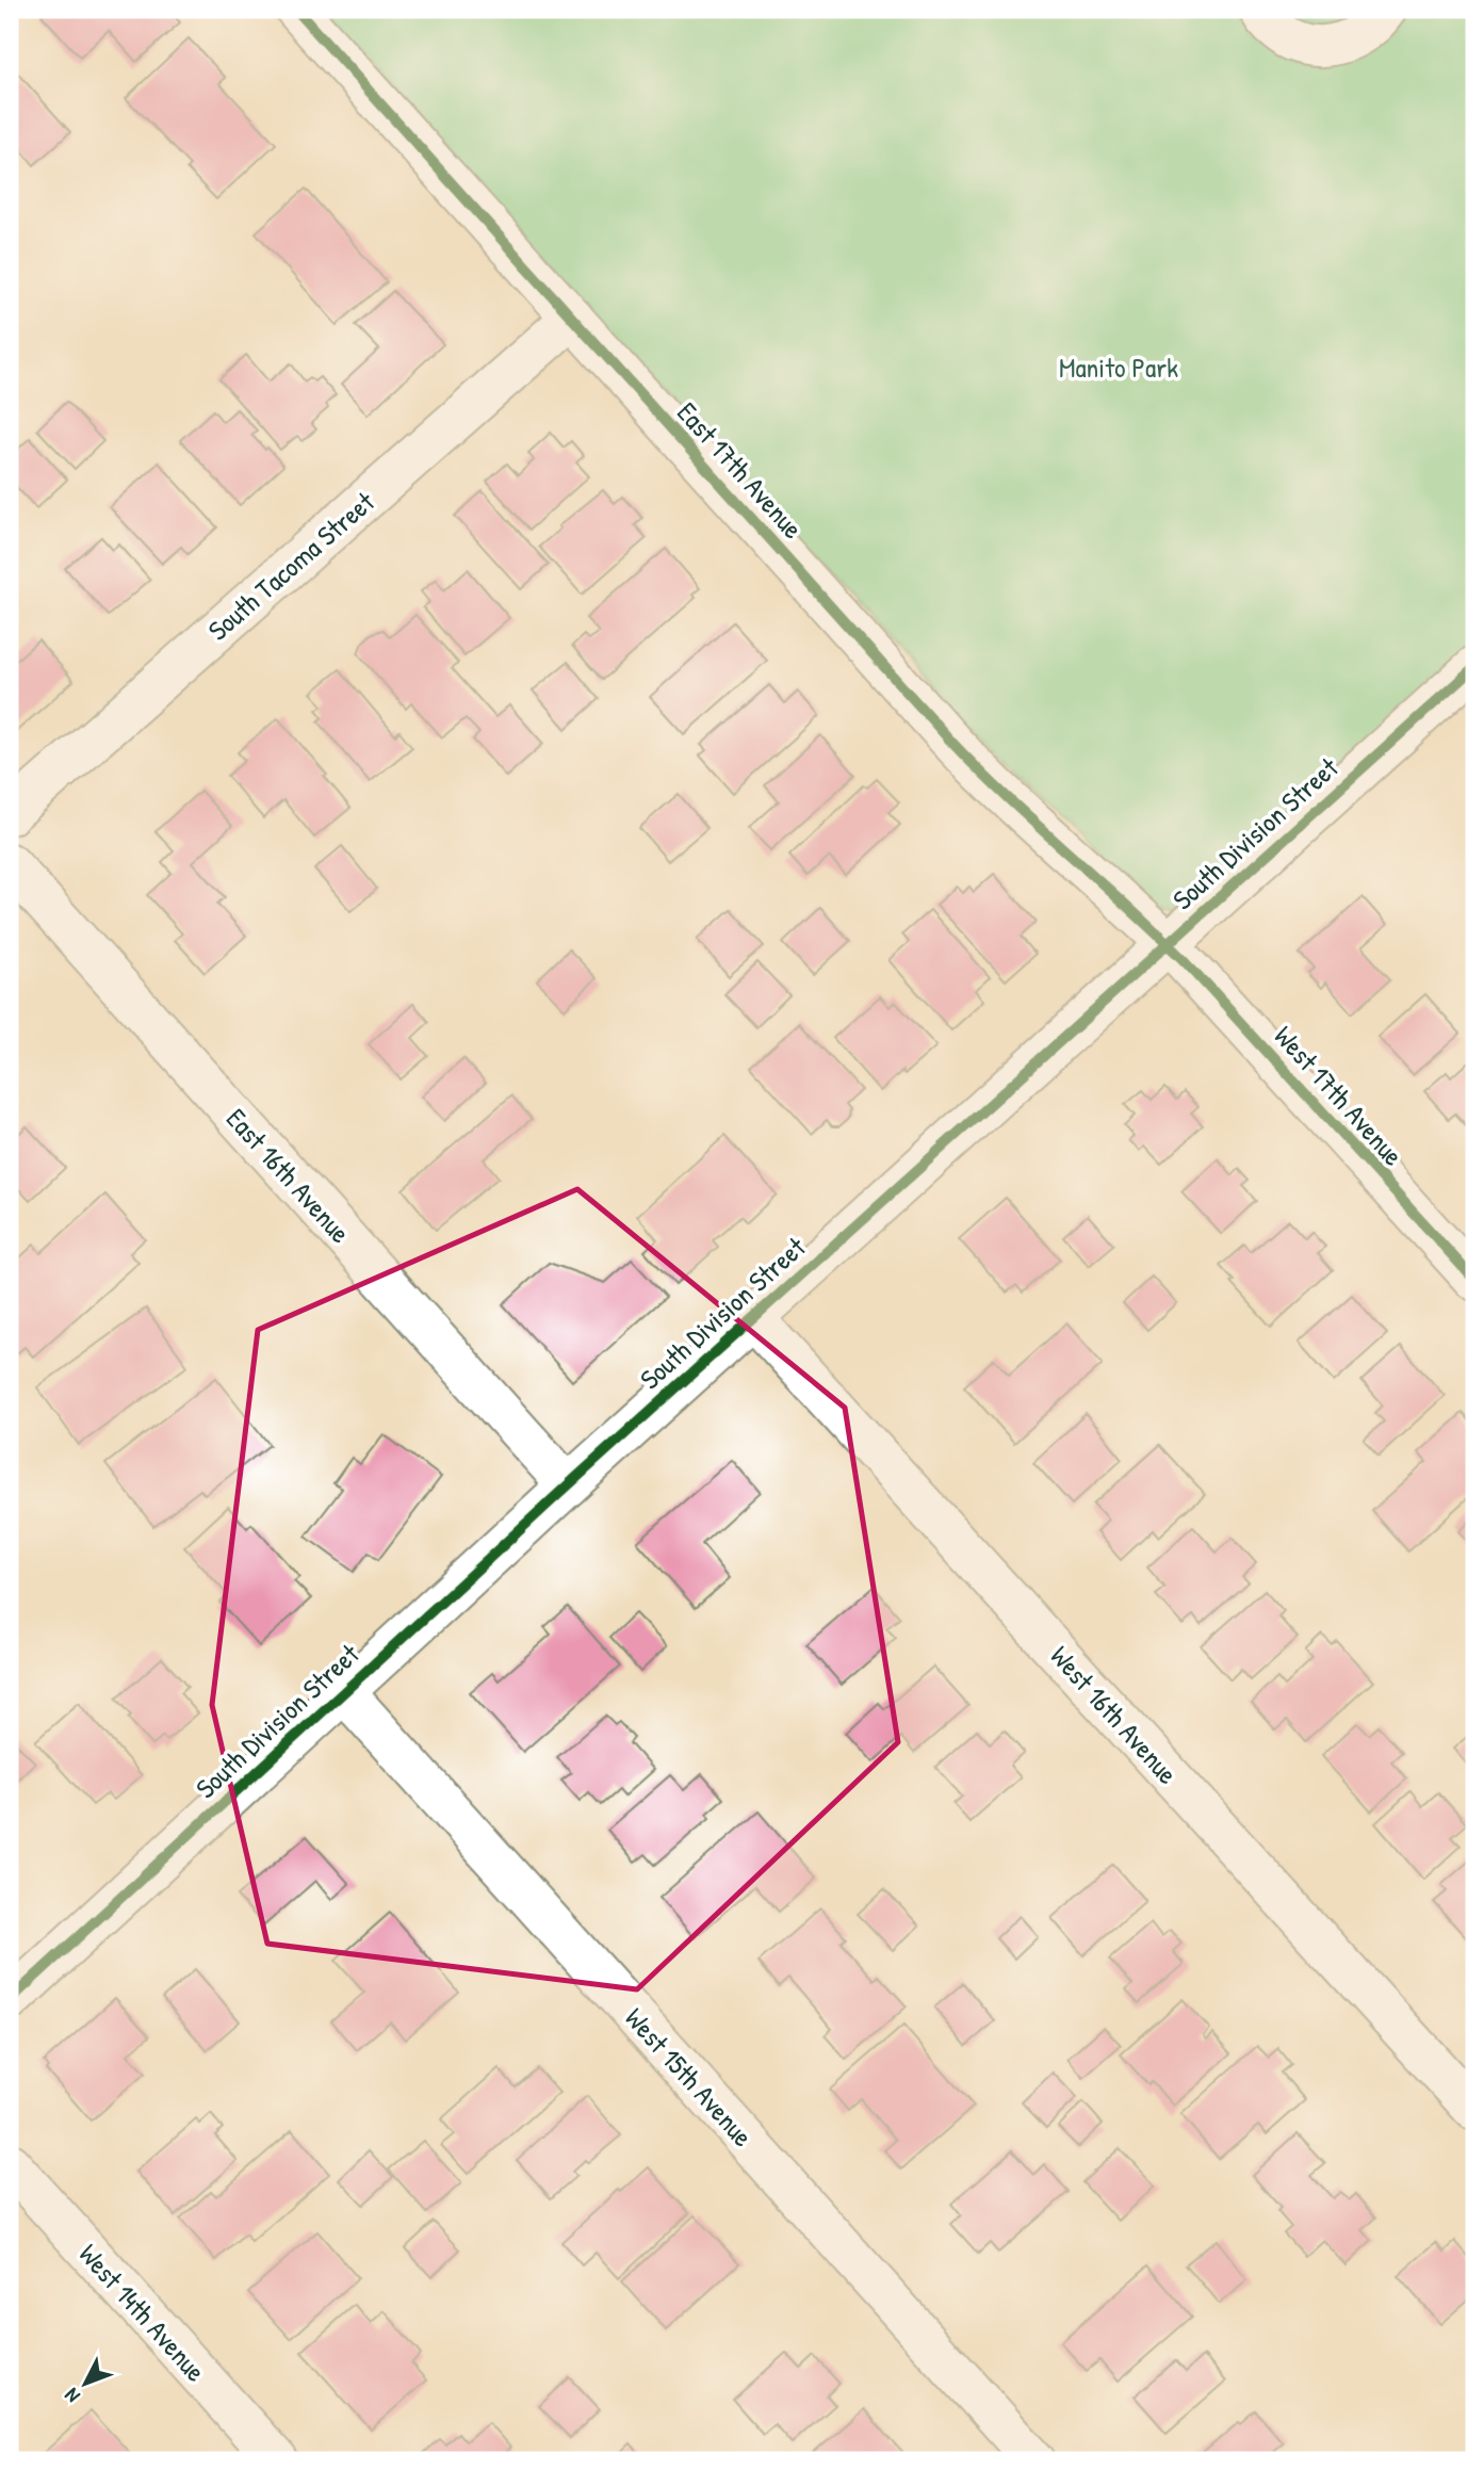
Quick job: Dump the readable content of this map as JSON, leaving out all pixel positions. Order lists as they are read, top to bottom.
{
  "streets": {
    "street": [
      "East 17th Avenue",
      "South Tacoma Street",
      "South Division Street",
      "West 17th Avenue",
      "East 16th Avenue",
      "West 16th Avenue",
      "West 15th Avenue",
      "West 14th Avenue"
    ]
  },
  "crossings": [
    ["East 17th Avenue", "South Tacoma Street"],
    ["East 17th Avenue", "South Division Street"],
    ["East 17th Avenue", "West 17th Avenue"],
    ["South Division Street", "West 17th Avenue"],
    ["South Division Street", "East 16th Avenue"],
    ["South Division Street", "West 16th Avenue"],
    ["South Division Street", "West 15th Avenue"]
  ],
  "parks": ["Manito Park"],
  "north": "bottom left"
}
